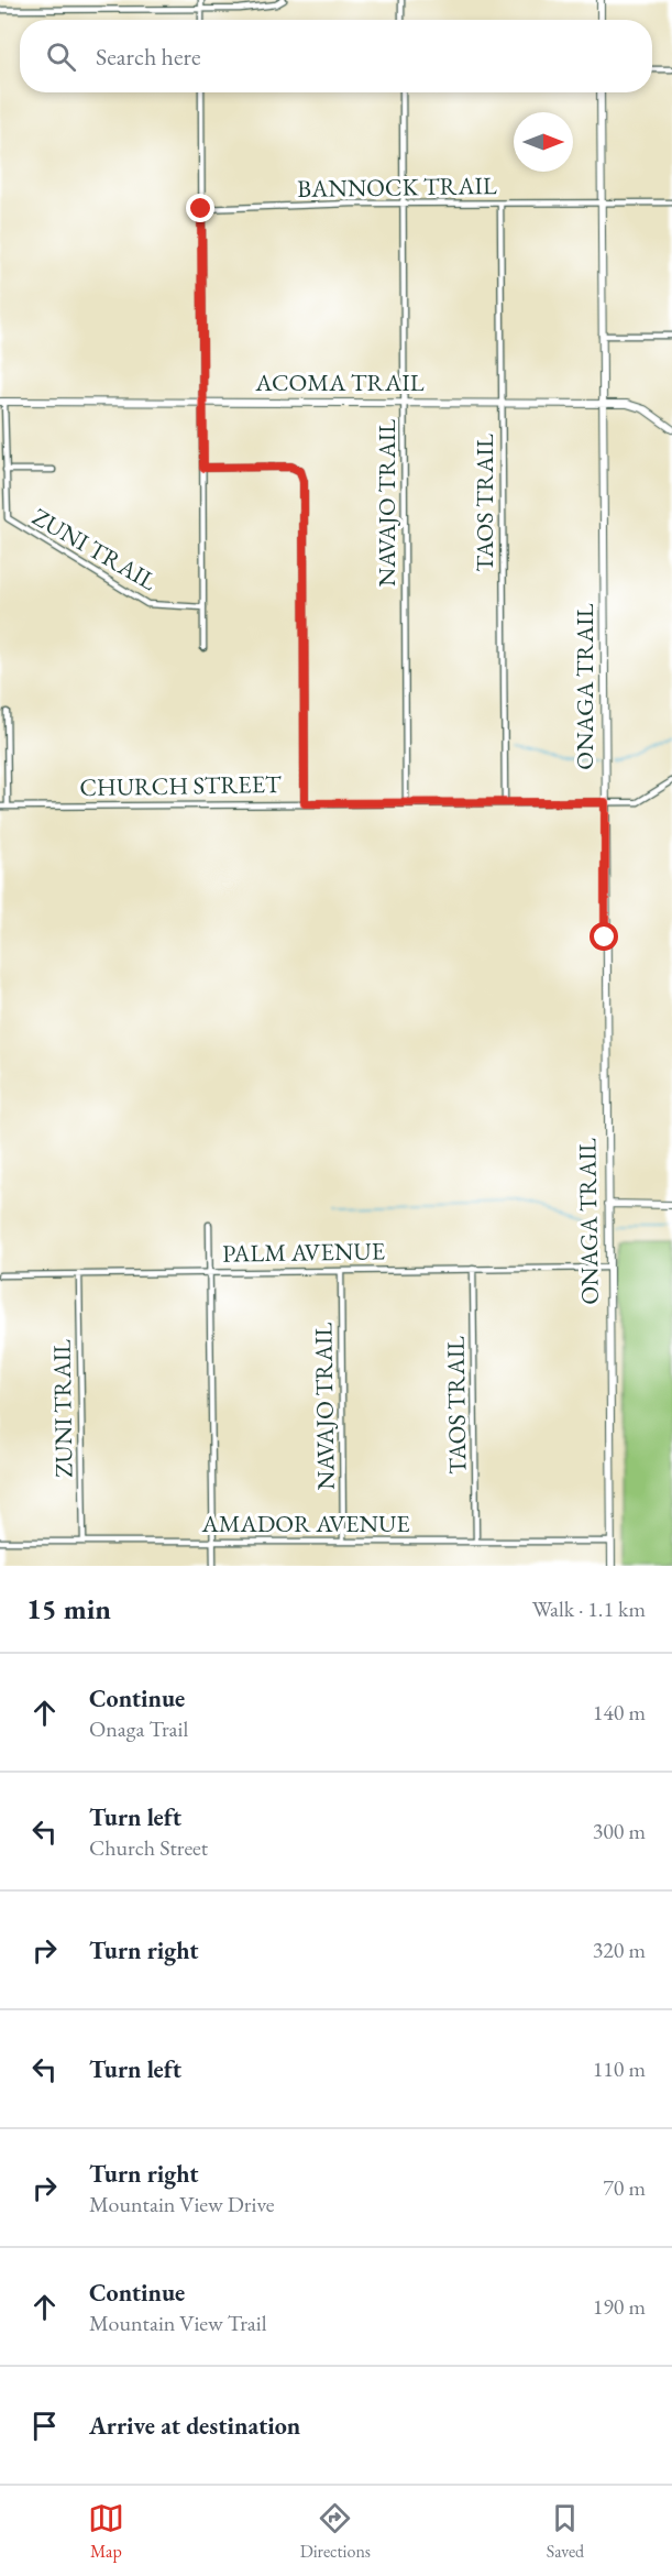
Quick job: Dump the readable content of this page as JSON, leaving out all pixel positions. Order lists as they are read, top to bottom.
{
  "streets": {
    "street": [
      "BANNOCK TRAIL",
      "ACOMA TRAIL",
      "NAVAJO TRAIL",
      "TAOS TRAIL",
      "ZUNI TRAIL",
      "ONAGA TRAIL",
      "CHURCH STREET",
      "PALM AVENUE",
      "AMADOR AVENUE"
    ]
  },
  "crossings": [
    ["BANNOCK TRAIL", "NAVAJO TRAIL"],
    ["BANNOCK TRAIL", "TAOS TRAIL"],
    ["BANNOCK TRAIL", "ONAGA TRAIL"],
    ["ACOMA TRAIL", "NAVAJO TRAIL"],
    ["ACOMA TRAIL", "TAOS TRAIL"],
    ["ACOMA TRAIL", "ZUNI TRAIL"],
    ["ACOMA TRAIL", "ONAGA TRAIL"],
    ["NAVAJO TRAIL", "CHURCH STREET"],
    ["NAVAJO TRAIL", "PALM AVENUE"],
    ["NAVAJO TRAIL", "AMADOR AVENUE"],
    ["TAOS TRAIL", "CHURCH STREET"],
    ["TAOS TRAIL", "PALM AVENUE"],
    ["TAOS TRAIL", "AMADOR AVENUE"],
    ["ZUNI TRAIL", "PALM AVENUE"],
    ["ZUNI TRAIL", "AMADOR AVENUE"],
    ["ONAGA TRAIL", "CHURCH STREET"],
    ["ONAGA TRAIL", "PALM AVENUE"],
    ["ONAGA TRAIL", "AMADOR AVENUE"]
  ],
  "north": "right",
  "page": {
    "search": "Search here",
    "heading": ["15 min", "Walk · 1.1 km"],
    "list": [
      ["Continue", "Onaga Trail", "140 m"],
      ["Turn left", "Church Street", "300 m"],
      ["Turn right", "320 m"],
      ["Turn left", "110 m"],
      ["Turn right", "Mountain View Drive", "70 m"],
      ["Continue", "Mountain View Trail", "190 m"],
      "Arrive at destination"
    ],
    "nav": ["Map", "Directions", "Saved"]
  }
}
